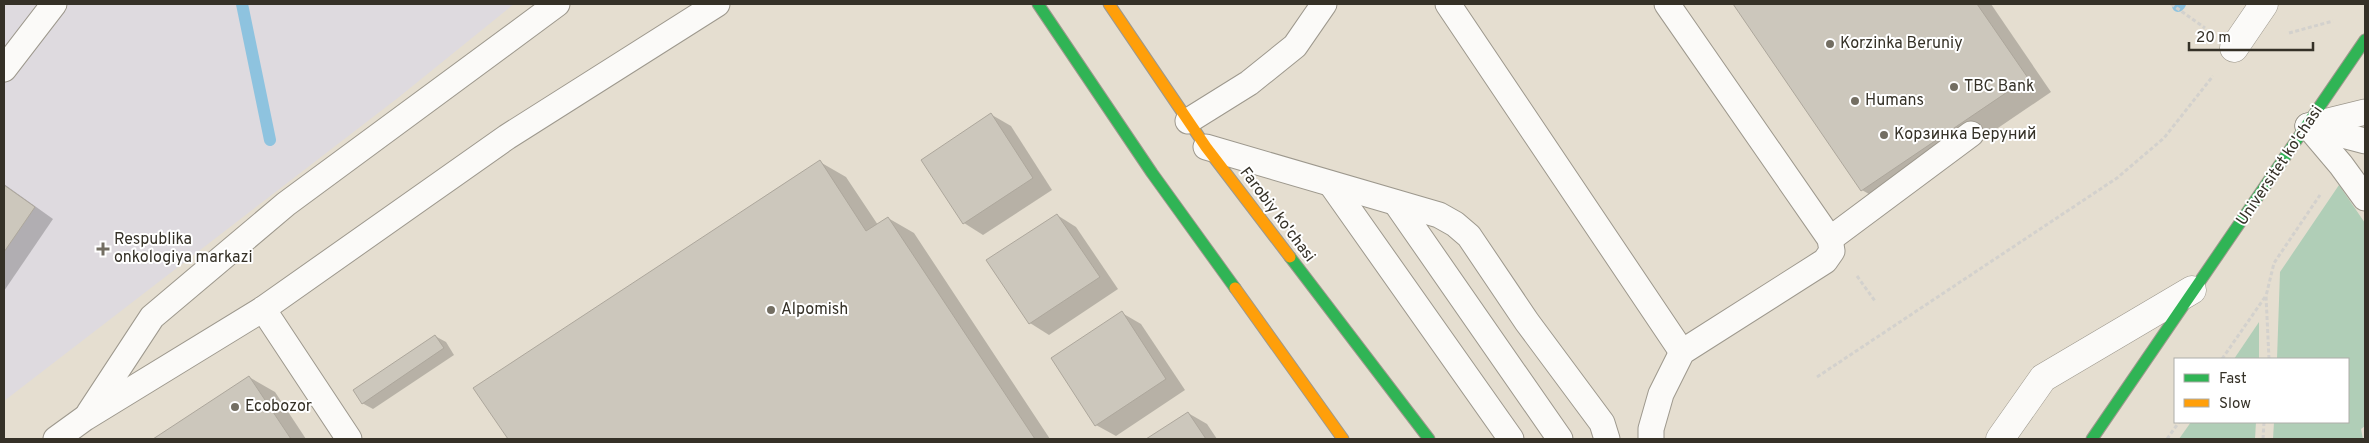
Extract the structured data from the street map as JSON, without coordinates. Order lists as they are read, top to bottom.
{
  "streets": {
    "main road": ["Universitet ko'chasi", "Farobiy ko'chasi"]
  },
  "places": {
    "other": [
      "Korzinka Beruniy",
      "TBC Bank",
      "Humans",
      "Корзинка Беруний",
      "Alpomish",
      "Ecobozor"
    ],
    "health": ["Respublika onkologiya markazi"]
  },
  "legend": ["Fast", "Slow"],
  "scale_bar": "20 m"
}
